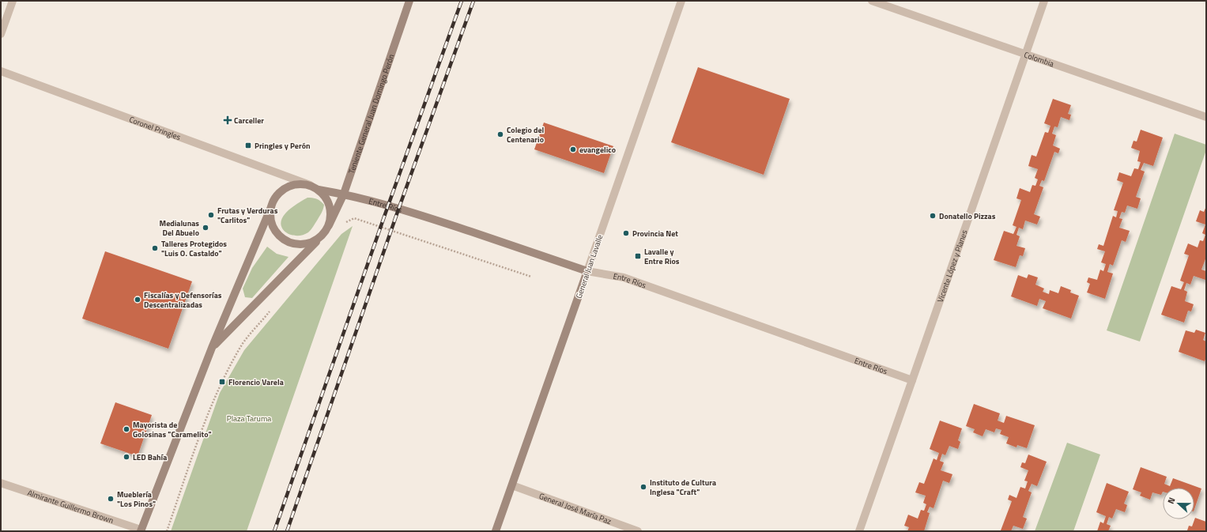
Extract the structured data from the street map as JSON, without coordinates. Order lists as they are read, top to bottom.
{
  "streets": {
    "main road": ["Teniente General Juan Domingo Perón", "Entre Ríos", "General Juan Lavalle"],
    "street": [
      "Colombia",
      "Coronel Pringles",
      "Vicente López y Planes",
      "Almirante Guillermo Brown",
      "General José María Paz"
    ]
  },
  "crossings": [
    ["Colombia", "Vicente López y Planes"],
    ["Teniente General Juan Domingo Perón", "Coronel Pringles"],
    ["Teniente General Juan Domingo Perón", "Entre Ríos"],
    ["Entre Ríos", "General Juan Lavalle"],
    ["Entre Ríos", "Vicente López y Planes"],
    ["General Juan Lavalle", "General José María Paz"]
  ],
  "parks": ["Plaza Taruma"],
  "places": {
    "health": ["Carceller"],
    "other": [
      "Colegio del Centenario",
      "evangelico",
      "Frutas y Verduras \"Carlitos\"",
      "Donatello Pizzas",
      "Medialunas Del Abuelo",
      "Provincia Net",
      "Talleres Protegidos \"Luis O. Castaldo\"",
      "Fiscalías y Defensorías Descentralizadas",
      "Mayorista de Golosinas \"Caramelito\"",
      "LED Bahía",
      "Instituto de Cultura Inglesa \"Craft\"",
      "Mueblería \"Los Pinos\""
    ],
    "transit": ["Pringles y Perón", "Lavalle y Entre Rios", "Florencio Varela"]
  },
  "north": "left"
}
